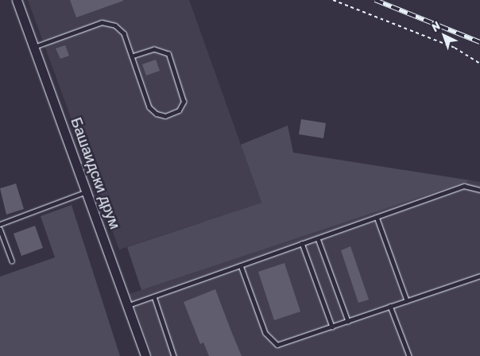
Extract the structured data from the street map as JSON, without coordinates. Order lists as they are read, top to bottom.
{
  "streets": {
    "street": ["Башаидски друм"]
  },
  "north": "top left"
}
